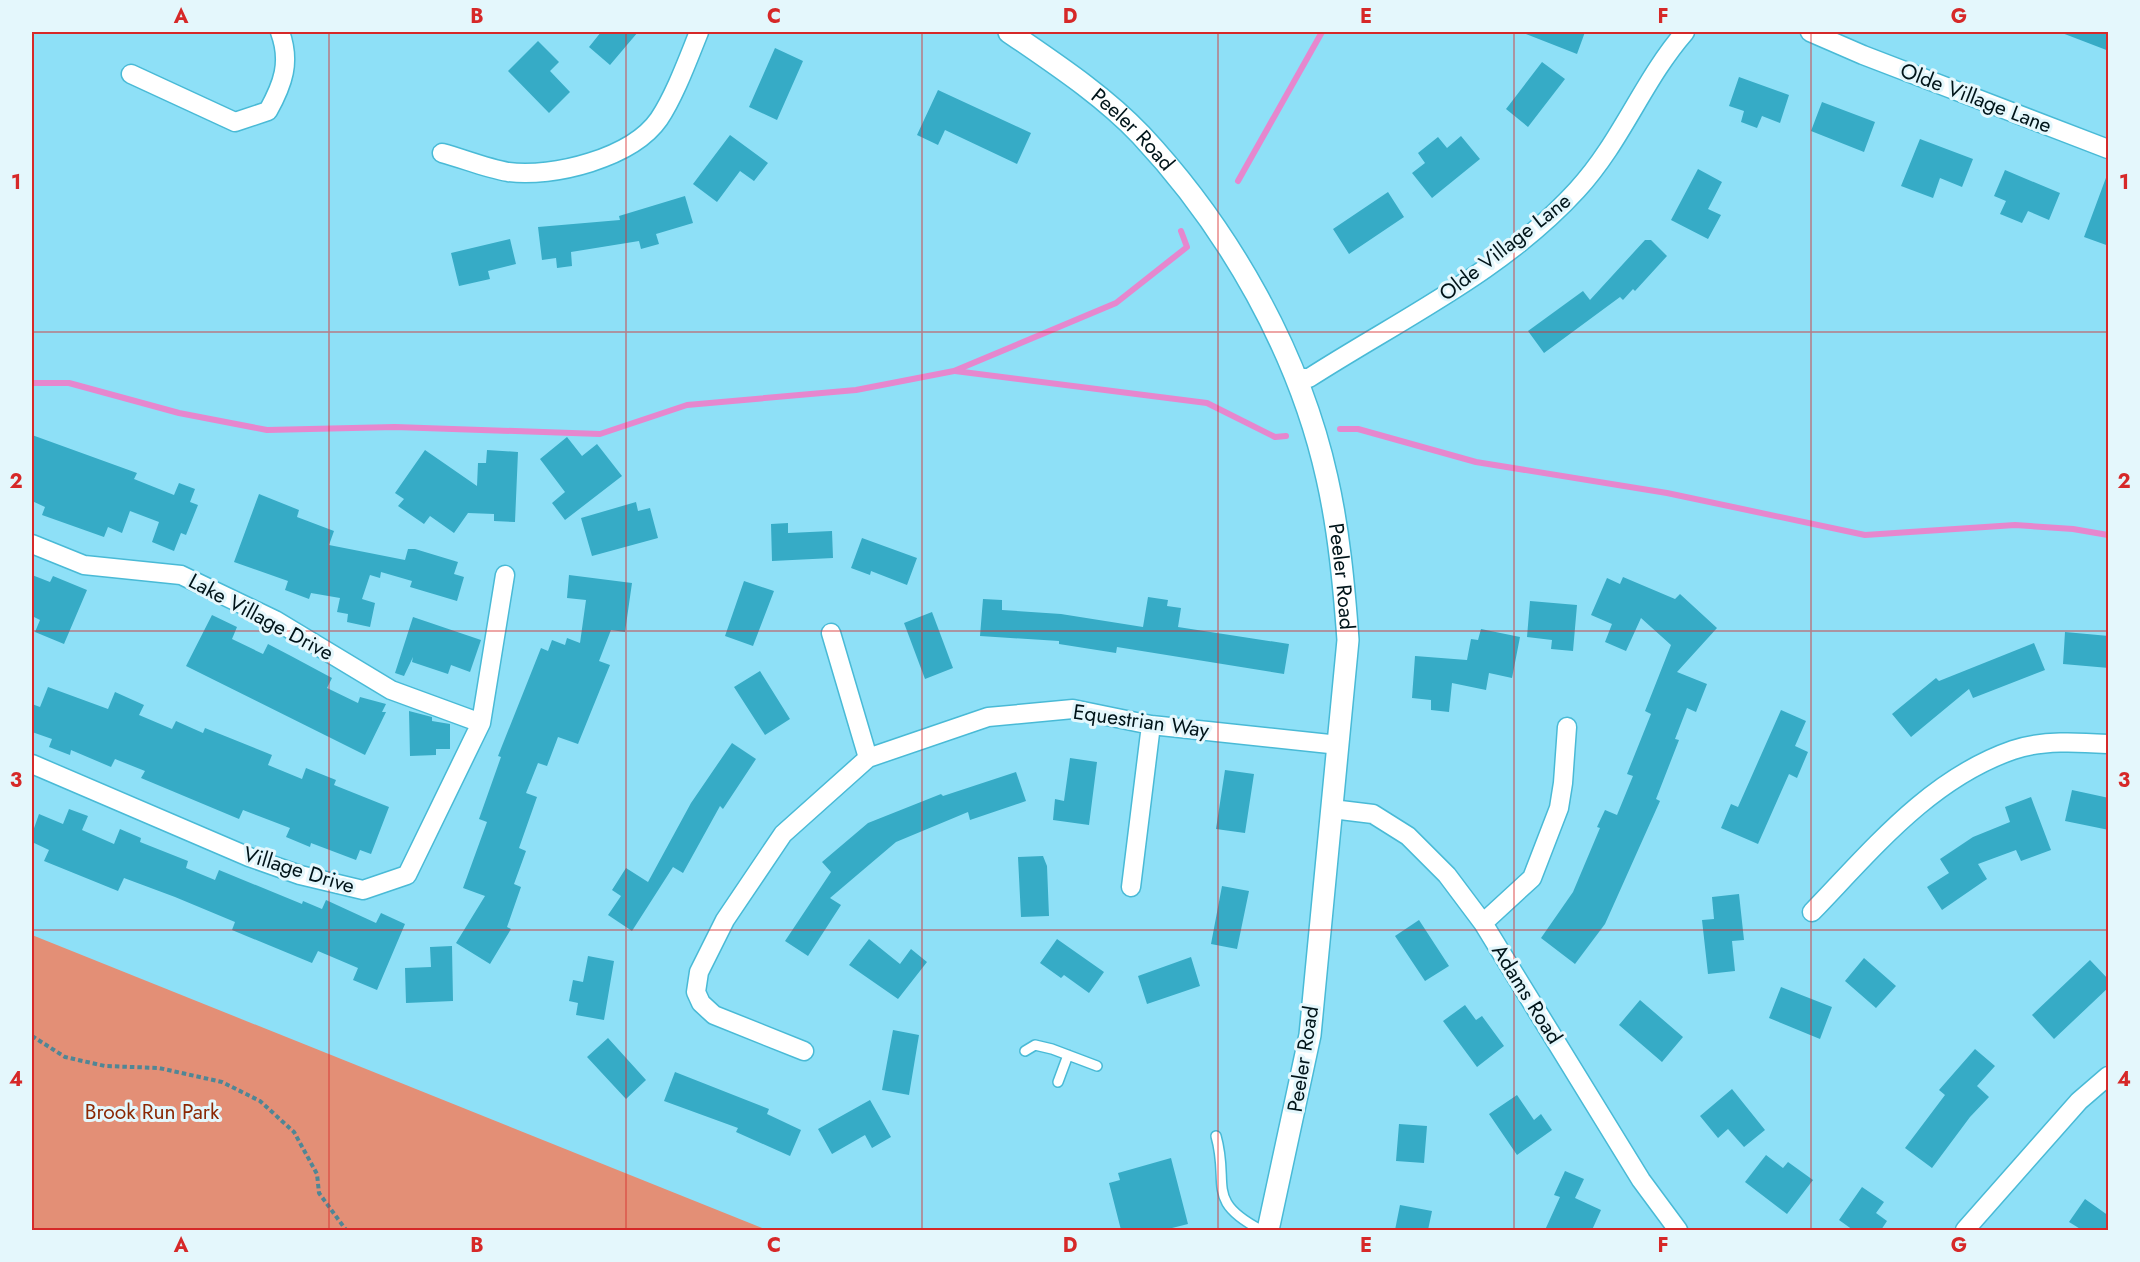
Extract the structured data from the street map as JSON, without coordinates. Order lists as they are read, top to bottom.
{
  "streets": {
    "street": [
      "Olde Village Lane",
      "Peeler Road",
      "Lake Village Drive",
      "Equestrian Way",
      "Village Drive",
      "Adams Road"
    ]
  },
  "crossings": [
    ["Olde Village Lane", "Peeler Road"],
    ["Peeler Road", "Equestrian Way"],
    ["Peeler Road", "Adams Road"],
    ["Lake Village Drive", "Village Drive"]
  ],
  "parks": ["Brook Run Park"],
  "grid": {
    "columns": [
      "A",
      "B",
      "C",
      "D",
      "E",
      "F",
      "G"
    ],
    "rows": [
      "1",
      "2",
      "3",
      "4"
    ]
  }
}
